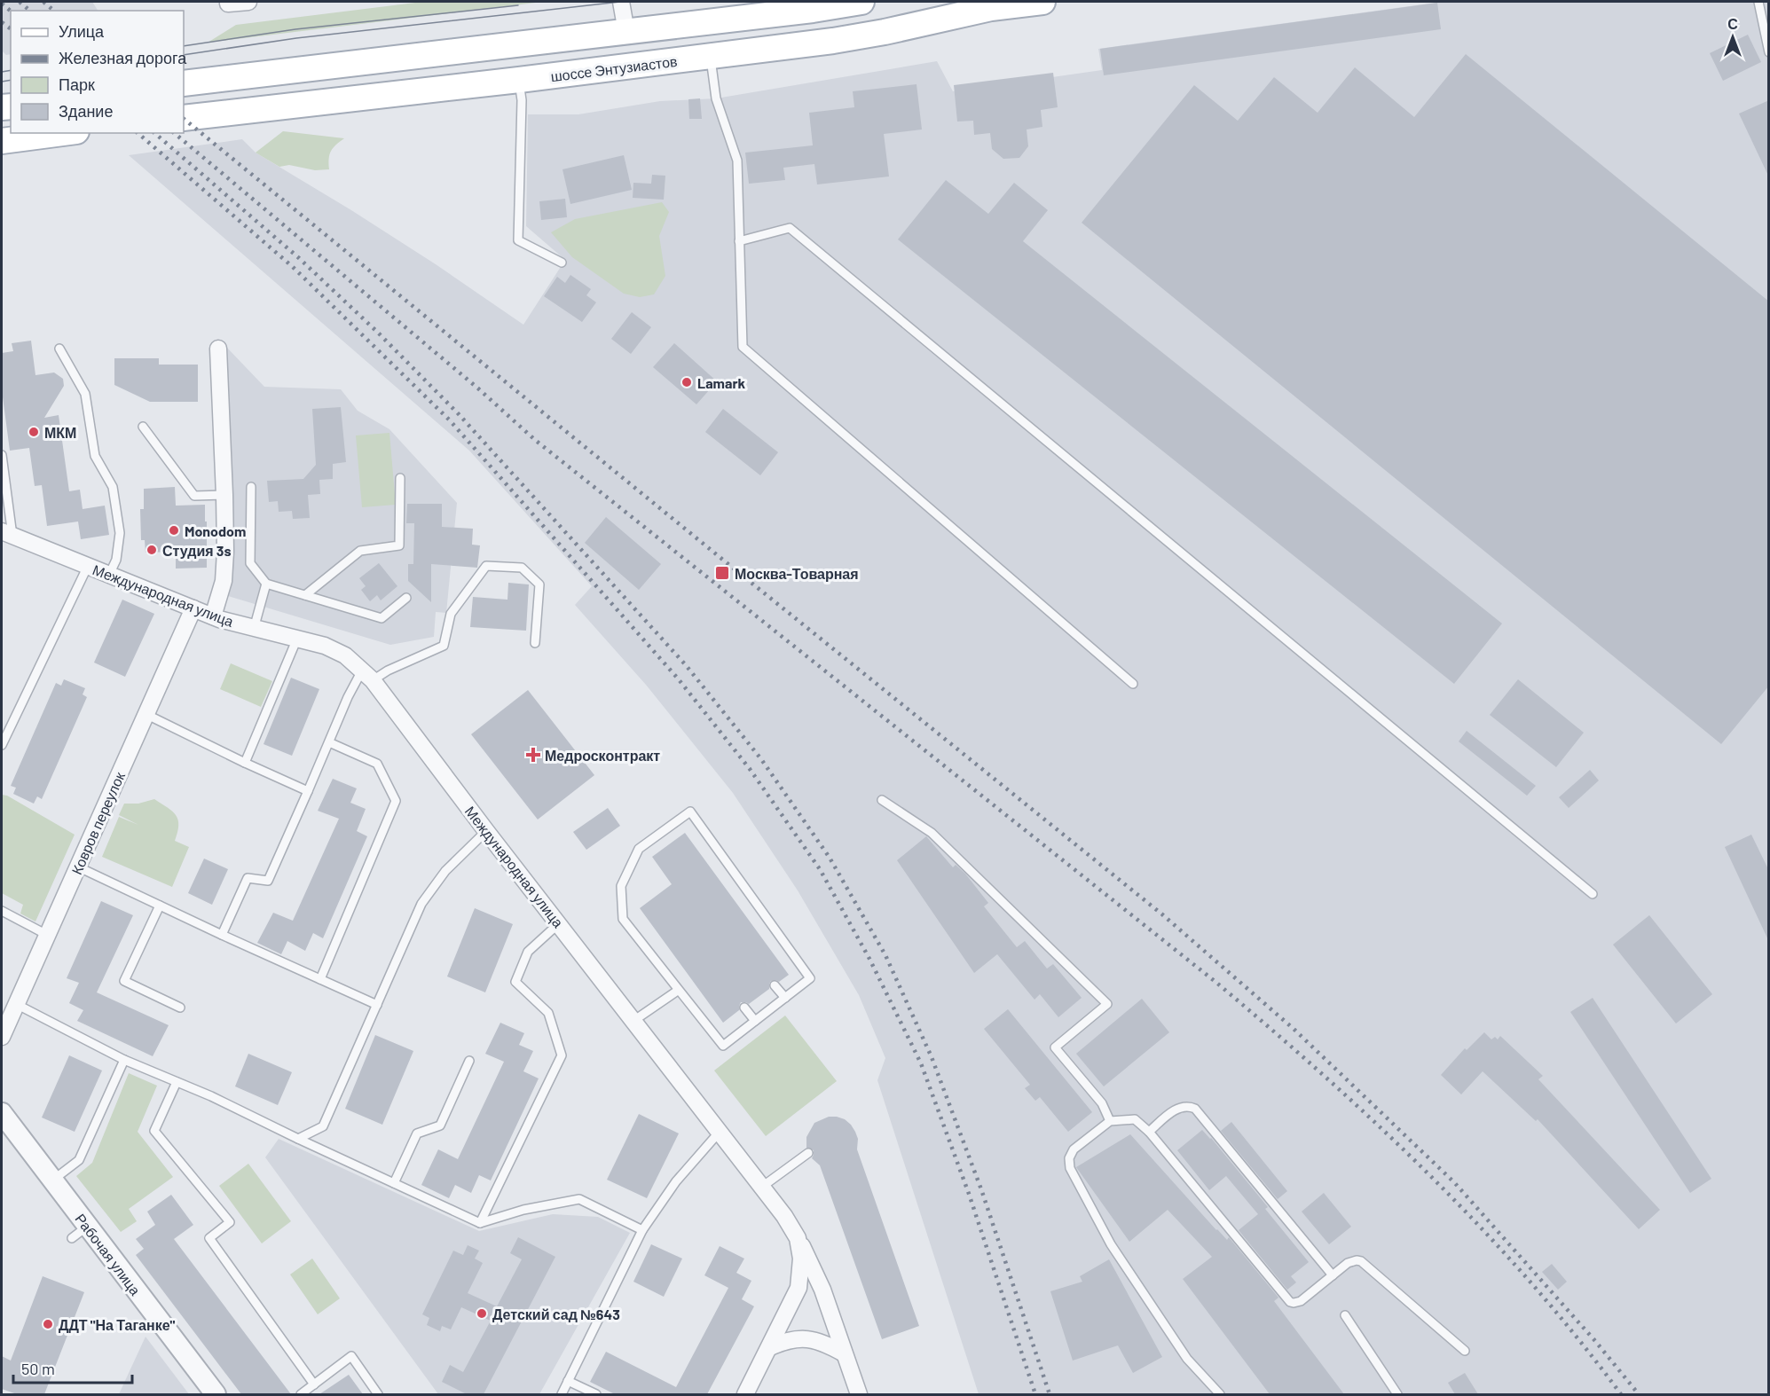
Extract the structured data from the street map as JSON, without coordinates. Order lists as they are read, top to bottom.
{
  "streets": {
    "main road": ["шоссе Энтузиастов"],
    "street": ["Международная улица", "Ковров переулок", "Рабочая улица"]
  },
  "crossings": [
    ["Международная улица", "Ковров переулок"]
  ],
  "places": {
    "other": [
      "Lamark",
      "МКМ",
      "Monodom",
      "Студия 3s",
      "Детский сад №643",
      "ДДТ \"На Таганке\""
    ],
    "transit": ["Москва-Товарная"],
    "health": ["Медросконтракт"]
  },
  "legend": [
    "Улица",
    "Железная дорога",
    "Парк",
    "Здание"
  ],
  "scale_bar": "50 m",
  "north": "top"
}
